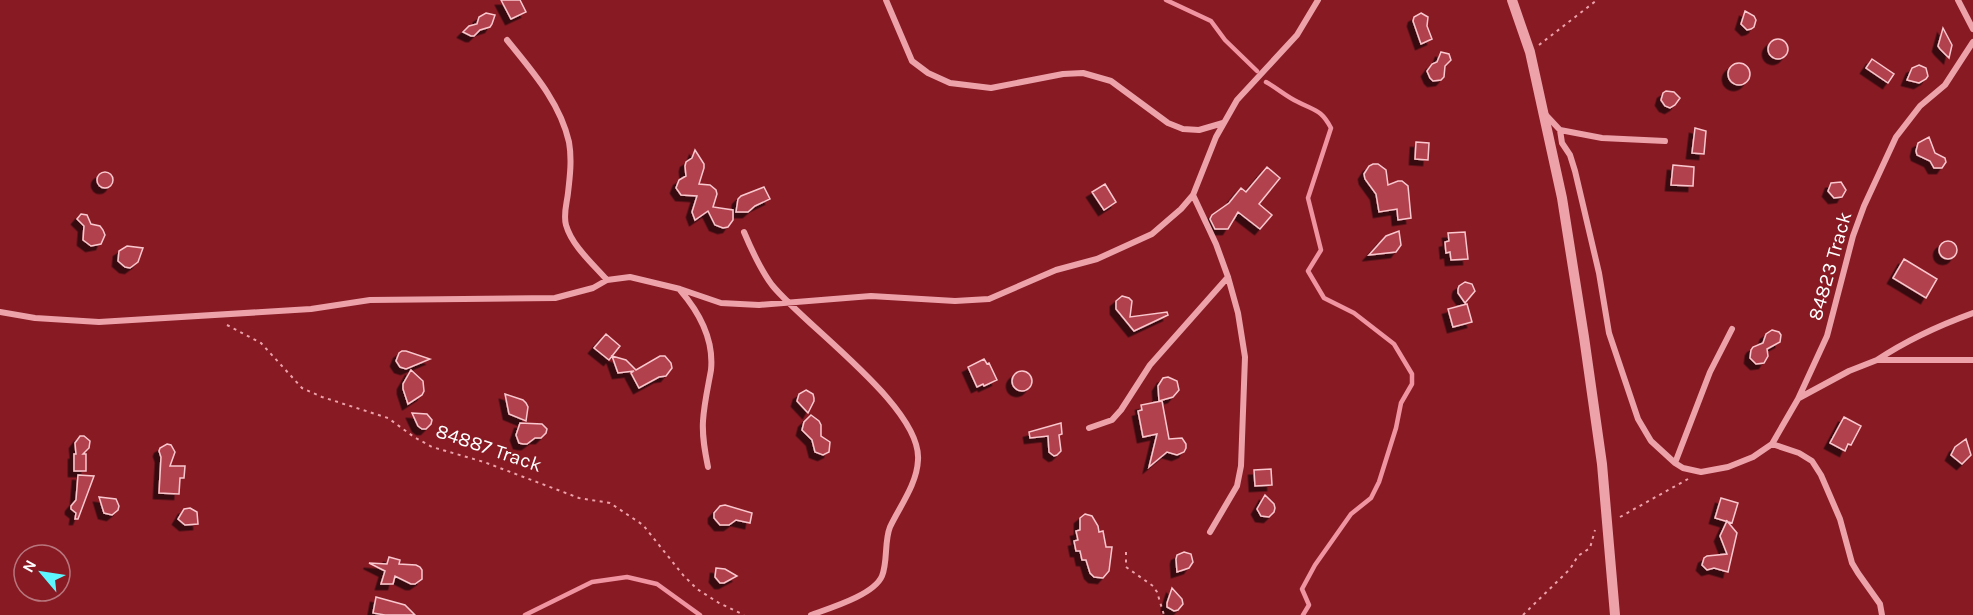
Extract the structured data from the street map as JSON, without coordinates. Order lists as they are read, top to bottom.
{
  "streets": {
    "street": ["84823 Track"],
    "path": ["84887 Track"]
  },
  "north": "top left"
}
